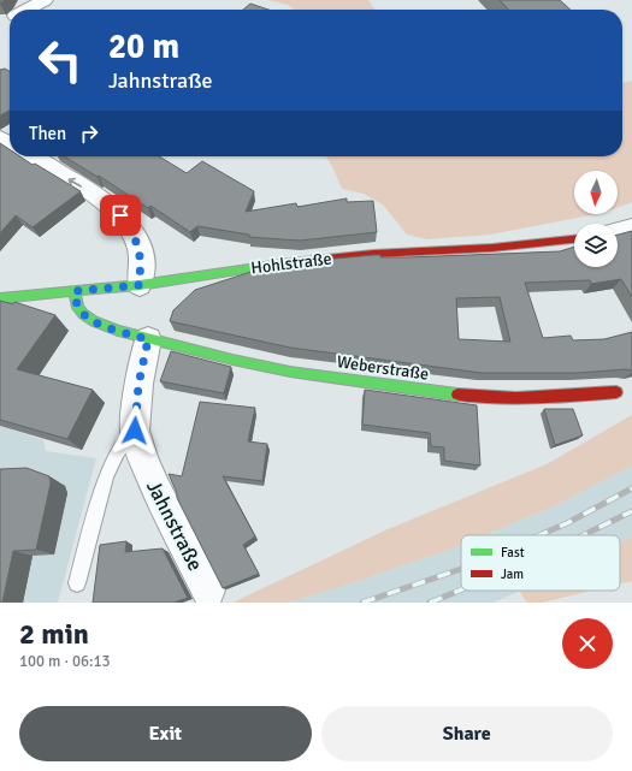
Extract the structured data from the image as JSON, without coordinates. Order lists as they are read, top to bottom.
{
  "streets": {
    "street": ["Hohlstraße", "Weberstraße", "Jahnstraße"]
  },
  "crossings": [
    ["Weberstraße", "Jahnstraße"]
  ],
  "legend": ["Fast", "Jam"],
  "north": "bottom",
  "page": {
    "turn": ["20 m", "Jahnstraße"],
    "then": "Then",
    "heading": ["2 min", "100 m · 06:13"],
    "buttons": ["Exit", "Share"]
  }
}
